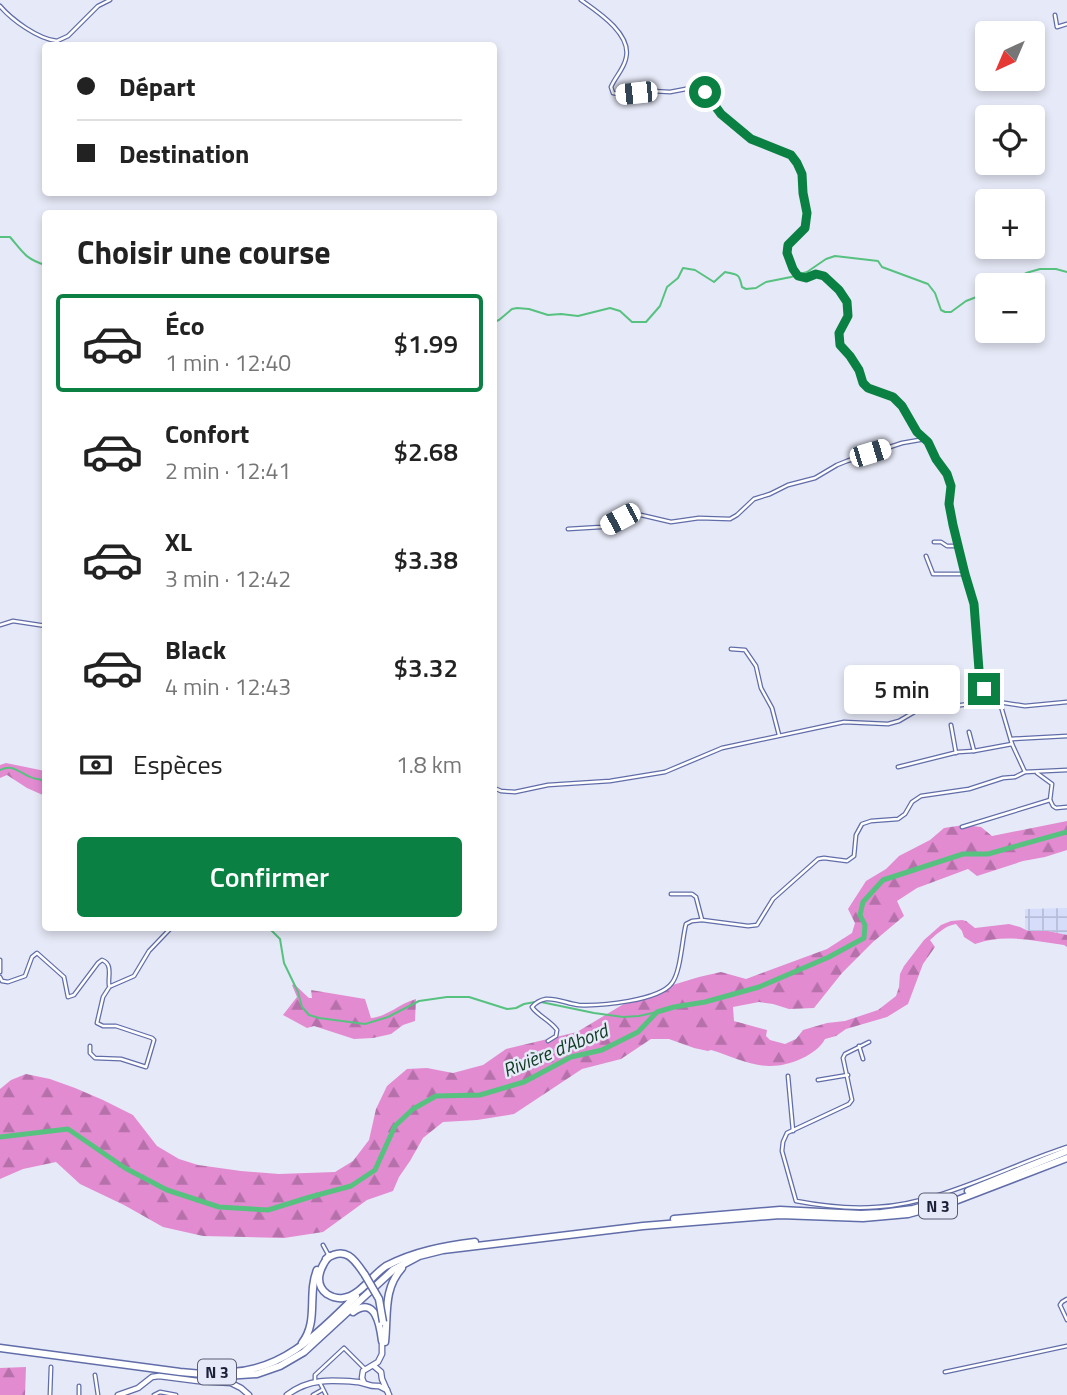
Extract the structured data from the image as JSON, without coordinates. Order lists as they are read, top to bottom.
{
  "streets": {
    "highway": ["N 3"]
  },
  "water": ["Rivière d'Abord"],
  "north": "bottom left",
  "page": {
    "map_buttons": ["+", "−"],
    "banner": ["Départ", "Destination"],
    "heading": "Choisir une course",
    "list": [
      {
        "name": "Éco",
        "note": "1 min · 12:40",
        "value": "$1.99"
      },
      {
        "name": "Confort",
        "note": "2 min · 12:41",
        "value": "$2.68"
      },
      {
        "name": "XL",
        "note": "3 min · 12:42",
        "value": "$3.38"
      },
      {
        "name": "Black",
        "note": "4 min · 12:43",
        "value": "$3.32"
      }
    ],
    "bubble": "5 min",
    "pay": ["Espèces", "1.8 km"],
    "buttons": "Confirmer"
  }
}
